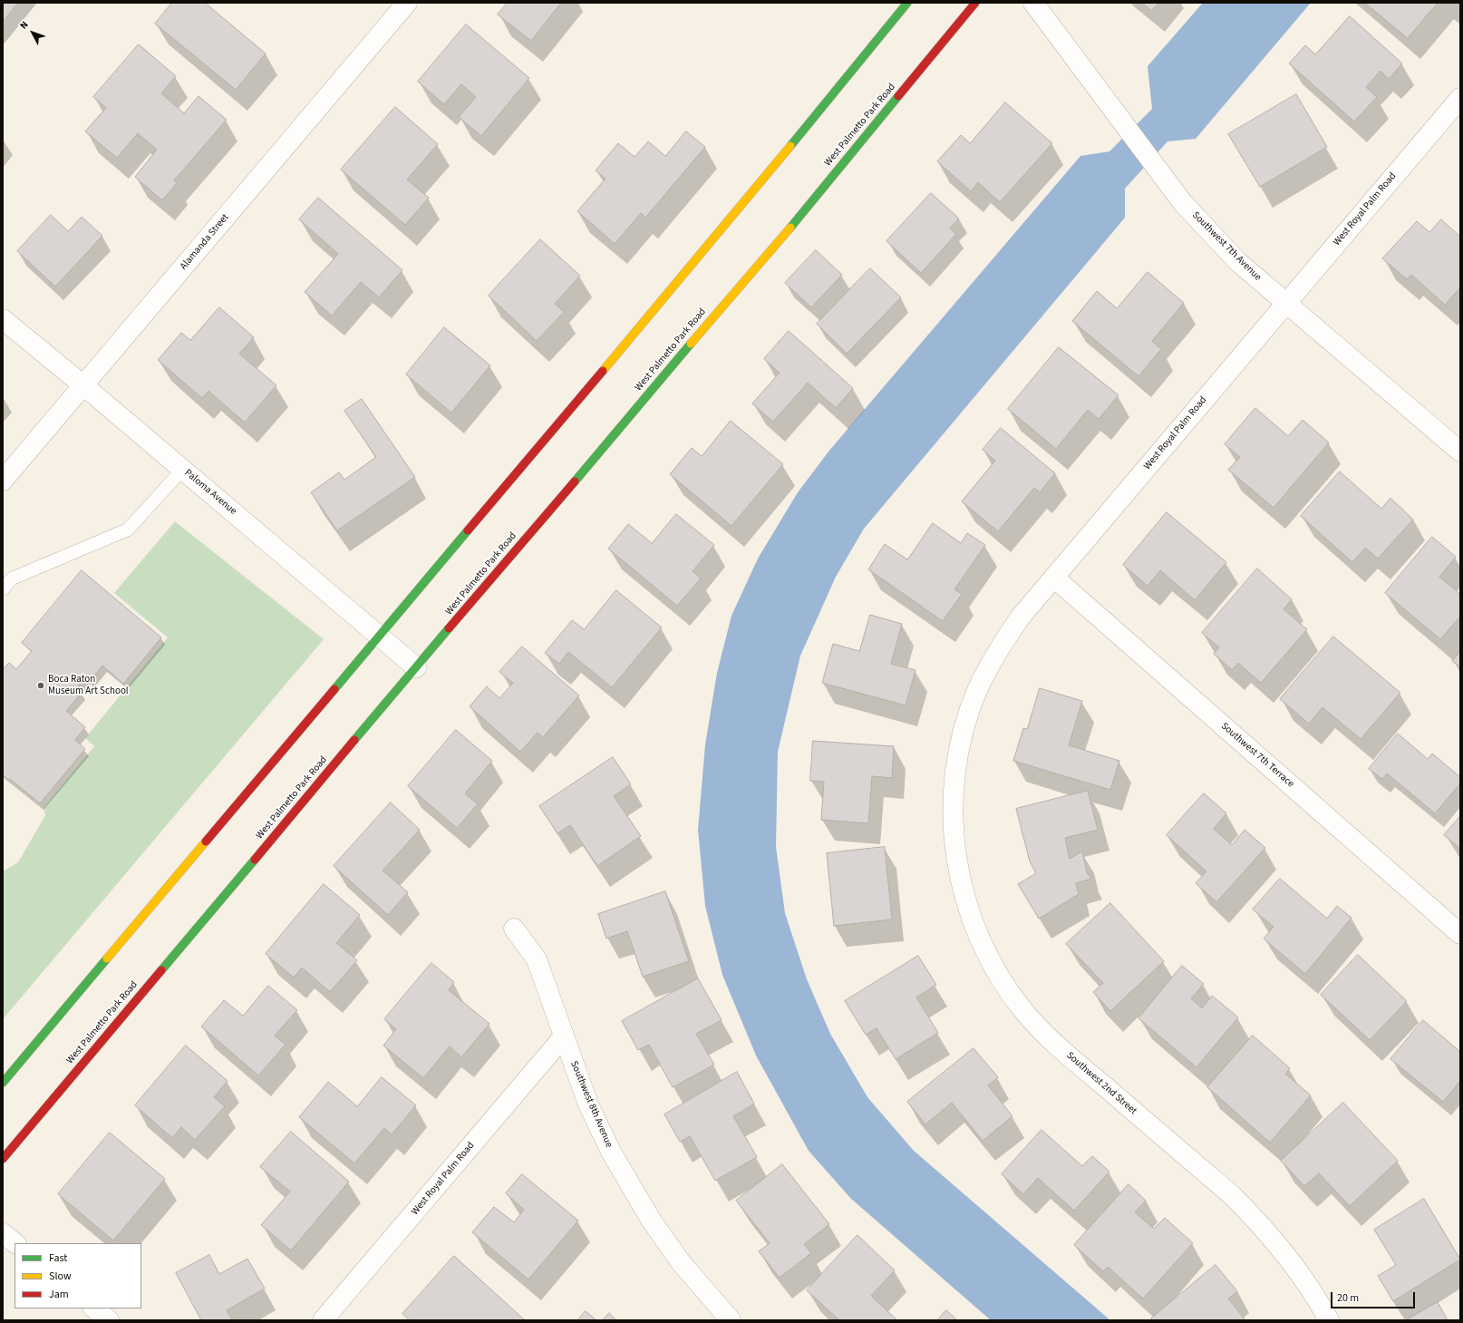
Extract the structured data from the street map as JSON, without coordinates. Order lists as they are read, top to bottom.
{
  "streets": {
    "main road": ["West Palmetto Park Road"],
    "street": [
      "West Royal Palm Road",
      "Alamanda Street",
      "Southwest 7th Avenue",
      "Paloma Avenue",
      "Southwest 7th Terrace",
      "Southwest 2nd Street",
      "Southwest 8th Avenue"
    ]
  },
  "crossings": [
    ["West Palmetto Park Road", "Paloma Avenue"],
    ["West Royal Palm Road", "Southwest 7th Avenue"],
    ["West Royal Palm Road", "Southwest 7th Terrace"],
    ["West Royal Palm Road", "Southwest 2nd Street"],
    ["West Royal Palm Road", "Southwest 8th Avenue"],
    ["Alamanda Street", "Paloma Avenue"]
  ],
  "places": ["Boca Raton Museum Art School"],
  "legend": ["Fast", "Slow", "Jam"],
  "scale_bar": "20 m",
  "north": "top left"
}
